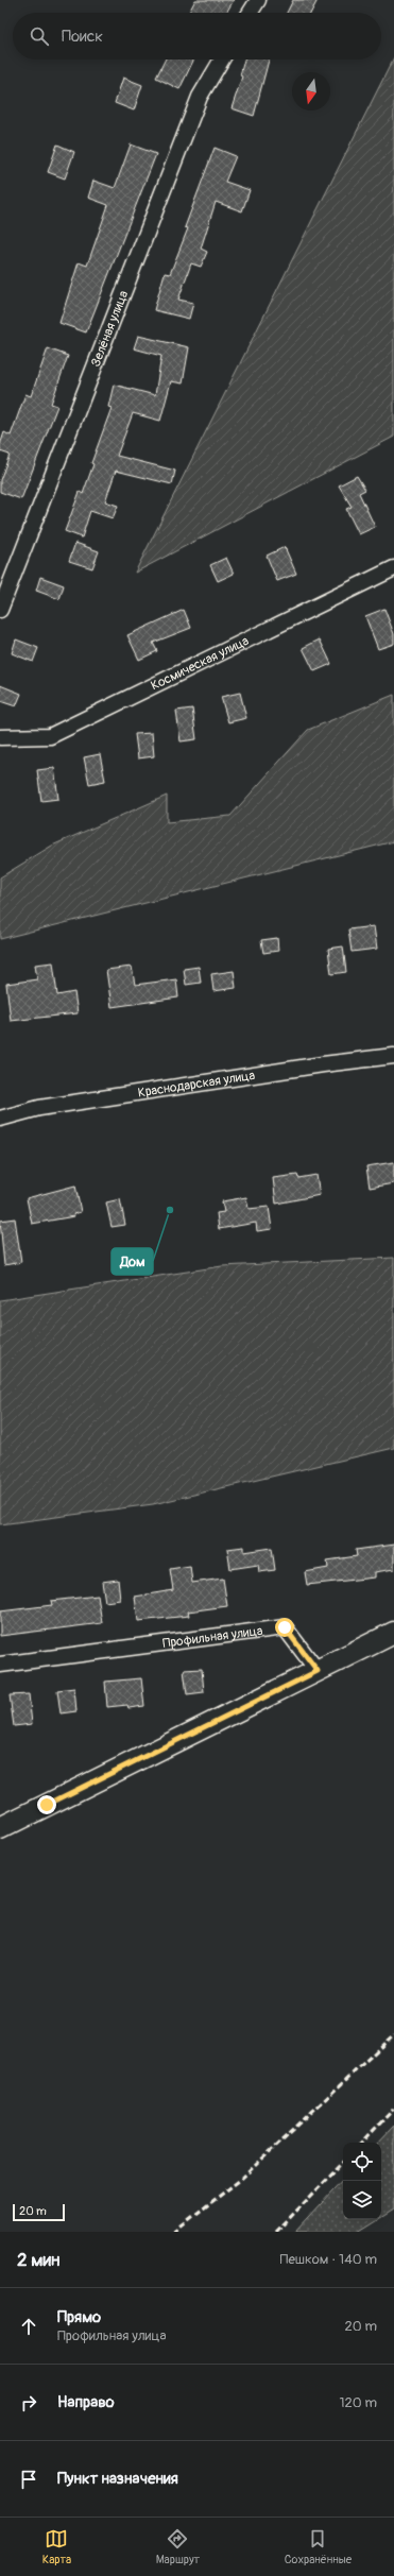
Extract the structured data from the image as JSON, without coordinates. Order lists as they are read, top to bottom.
{
  "streets": {
    "street": [
      "Зелёная улица",
      "Космическая улица",
      "Краснодарская улица",
      "Профильная улица"
    ]
  },
  "places": ["Дом"],
  "scale_bar": "20 m",
  "north": "bottom",
  "page": {
    "search": "Поиск",
    "scale": "20 m",
    "heading": ["2 мин", "Пешком · 140 m"],
    "list": [
      ["Прямо", "Профильная улица", "20 m"],
      ["Направо", "120 m"],
      "Пункт назначения"
    ],
    "nav": ["Карта", "Маршрут", "Сохранённые"]
  }
}
